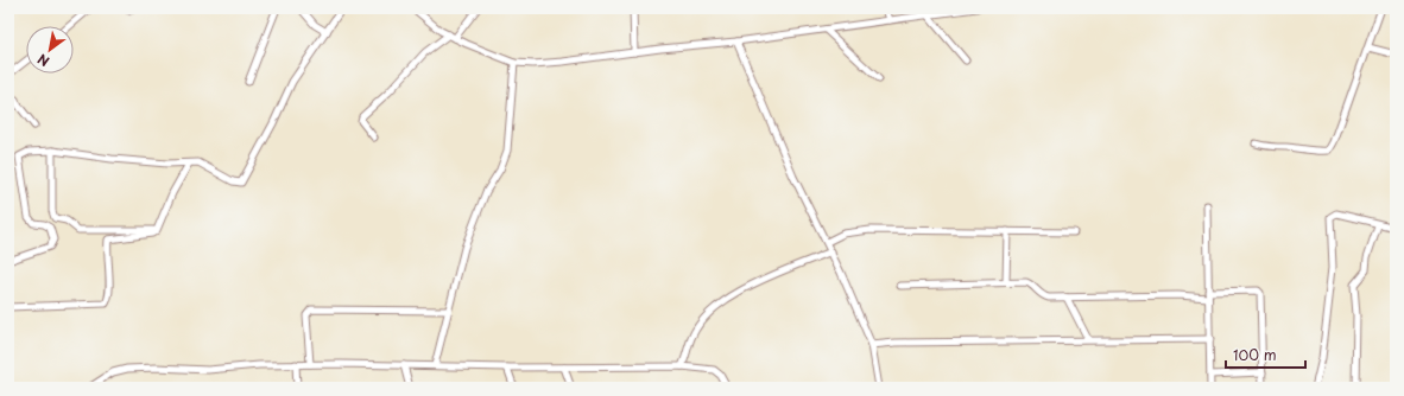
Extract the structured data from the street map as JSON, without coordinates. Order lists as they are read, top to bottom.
{
  "scale_bar": "100 m",
  "north": "bottom left"
}
